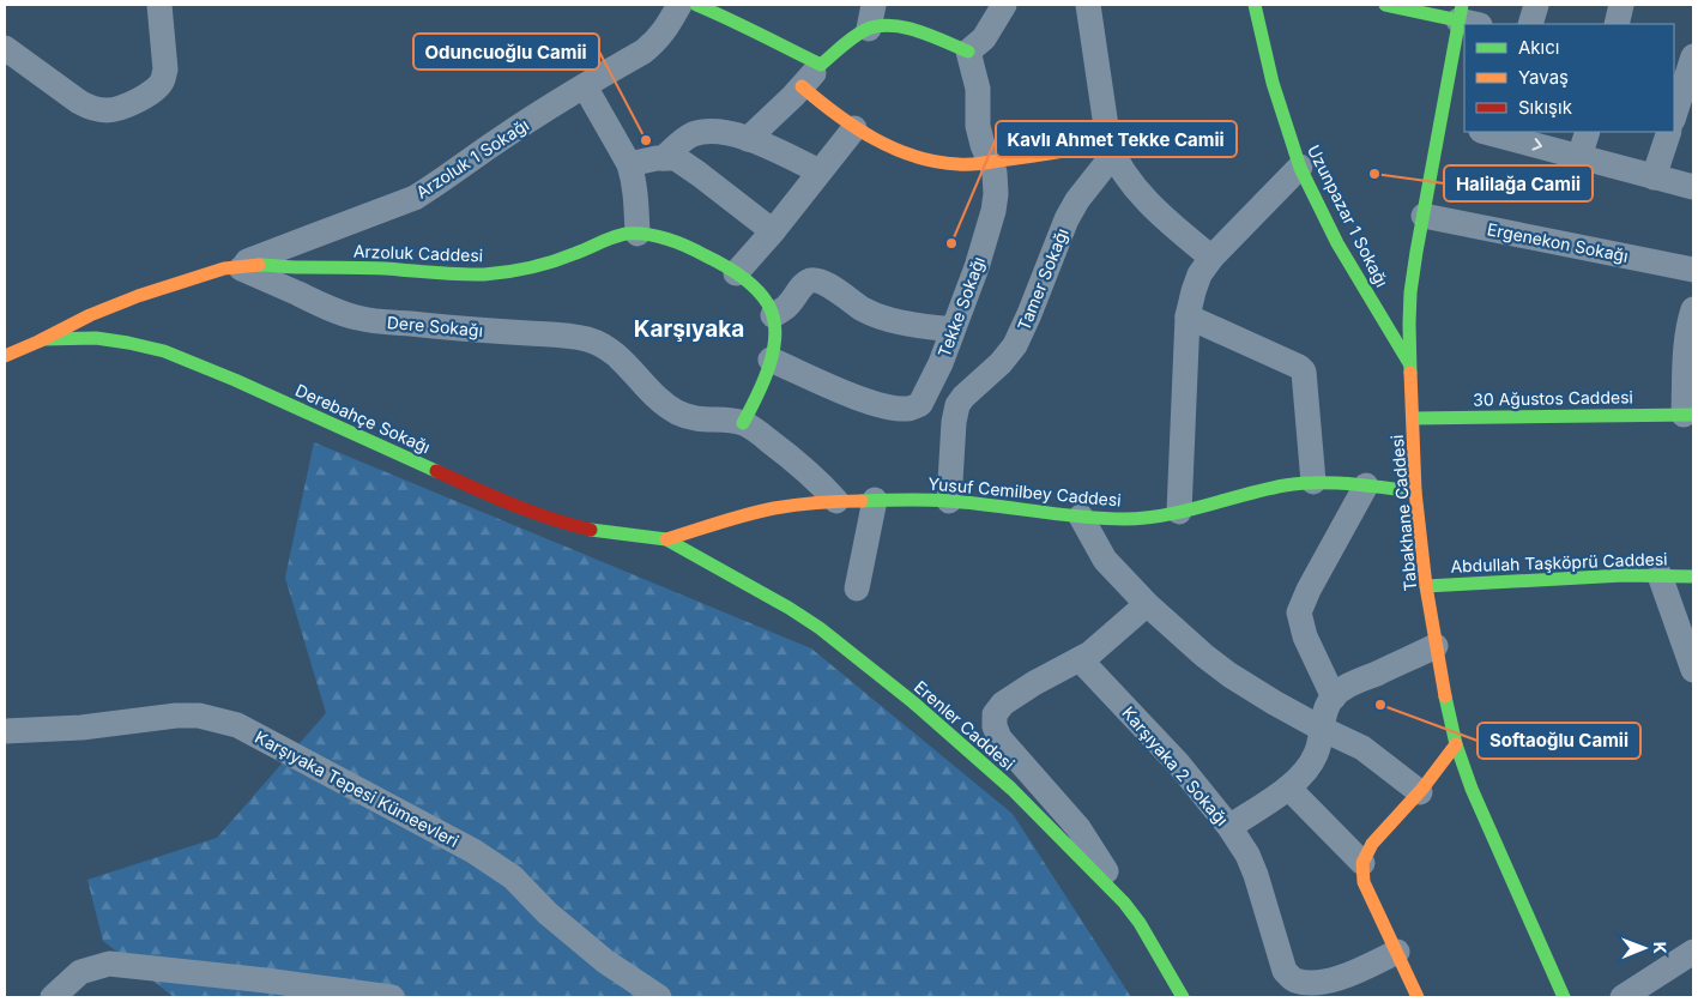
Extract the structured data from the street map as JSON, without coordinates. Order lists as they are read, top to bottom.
{
  "streets": {
    "street": [
      "Arzoluk 1 Sokağı",
      "Uzunpazar 1 Sokağı",
      "Ergenekon Sokağı",
      "Arzoluk Caddesi",
      "Tamer Sokağı",
      "Tekke Sokağı",
      "Dere Sokağı",
      "30 Ağustos Caddesi",
      "Derebahçe Sokağı",
      "Yusuf Cemilbey Caddesi",
      "Tabakhane Caddesi",
      "Abdullah Taşköprü Caddesi",
      "Erenler Caddesi",
      "Karşıyaka 2 Sokağı",
      "Karşıyaka Tepesi Kümeevleri"
    ]
  },
  "crossings": [
    ["Arzoluk 1 Sokağı", "Arzoluk Caddesi"],
    ["Arzoluk 1 Sokağı", "Dere Sokağı"],
    ["Uzunpazar 1 Sokağı", "Tabakhane Caddesi"],
    ["Ergenekon Sokağı", "Tabakhane Caddesi"],
    ["Arzoluk Caddesi", "Dere Sokağı"],
    ["Tamer Sokağı", "Yusuf Cemilbey Caddesi"],
    ["Dere Sokağı", "Yusuf Cemilbey Caddesi"],
    ["30 Ağustos Caddesi", "Tabakhane Caddesi"],
    ["Derebahçe Sokağı", "Yusuf Cemilbey Caddesi"],
    ["Derebahçe Sokağı", "Erenler Caddesi"],
    ["Yusuf Cemilbey Caddesi", "Tabakhane Caddesi"],
    ["Yusuf Cemilbey Caddesi", "Erenler Caddesi"],
    ["Tabakhane Caddesi", "Abdullah Taşköprü Caddesi"]
  ],
  "districts": ["Karşıyaka"],
  "places": [
    "Oduncuoğlu Camii",
    "Halilağa Camii",
    "Kavlı Ahmet Tekke Camii",
    "Softaoğlu Camii"
  ],
  "legend": ["Akıcı", "Yavaş", "Sıkışık"],
  "north": "right"
}
